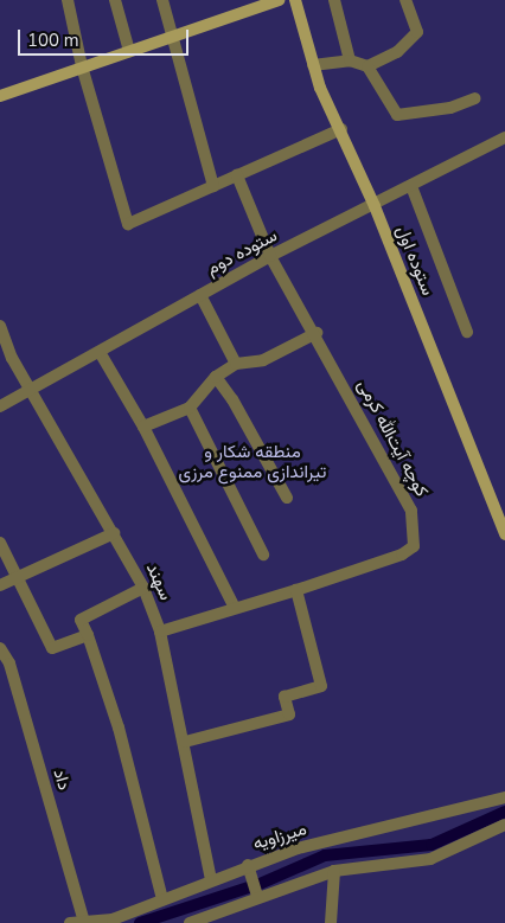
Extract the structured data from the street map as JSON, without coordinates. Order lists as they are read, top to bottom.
{
  "streets": {
    "street": [
      "ستوده دوم",
      "ستوده اول",
      "کوچه آیت‌الله کرمی",
      "سهند",
      "داد",
      "میرزاویه"
    ]
  },
  "crossings": [
    ["ستوده دوم", "ستوده اول"],
    ["ستوده دوم", "کوچه آیت‌الله کرمی"],
    ["ستوده دوم", "سهند"],
    ["کوچه آیت‌الله کرمی", "سهند"],
    ["سهند", "میرزاویه"],
    ["داد", "میرزاویه"]
  ],
  "parks": ["منطقه شکار و تیراندازی ممنوع مرزی"],
  "scale_bar": "100 m"
}
